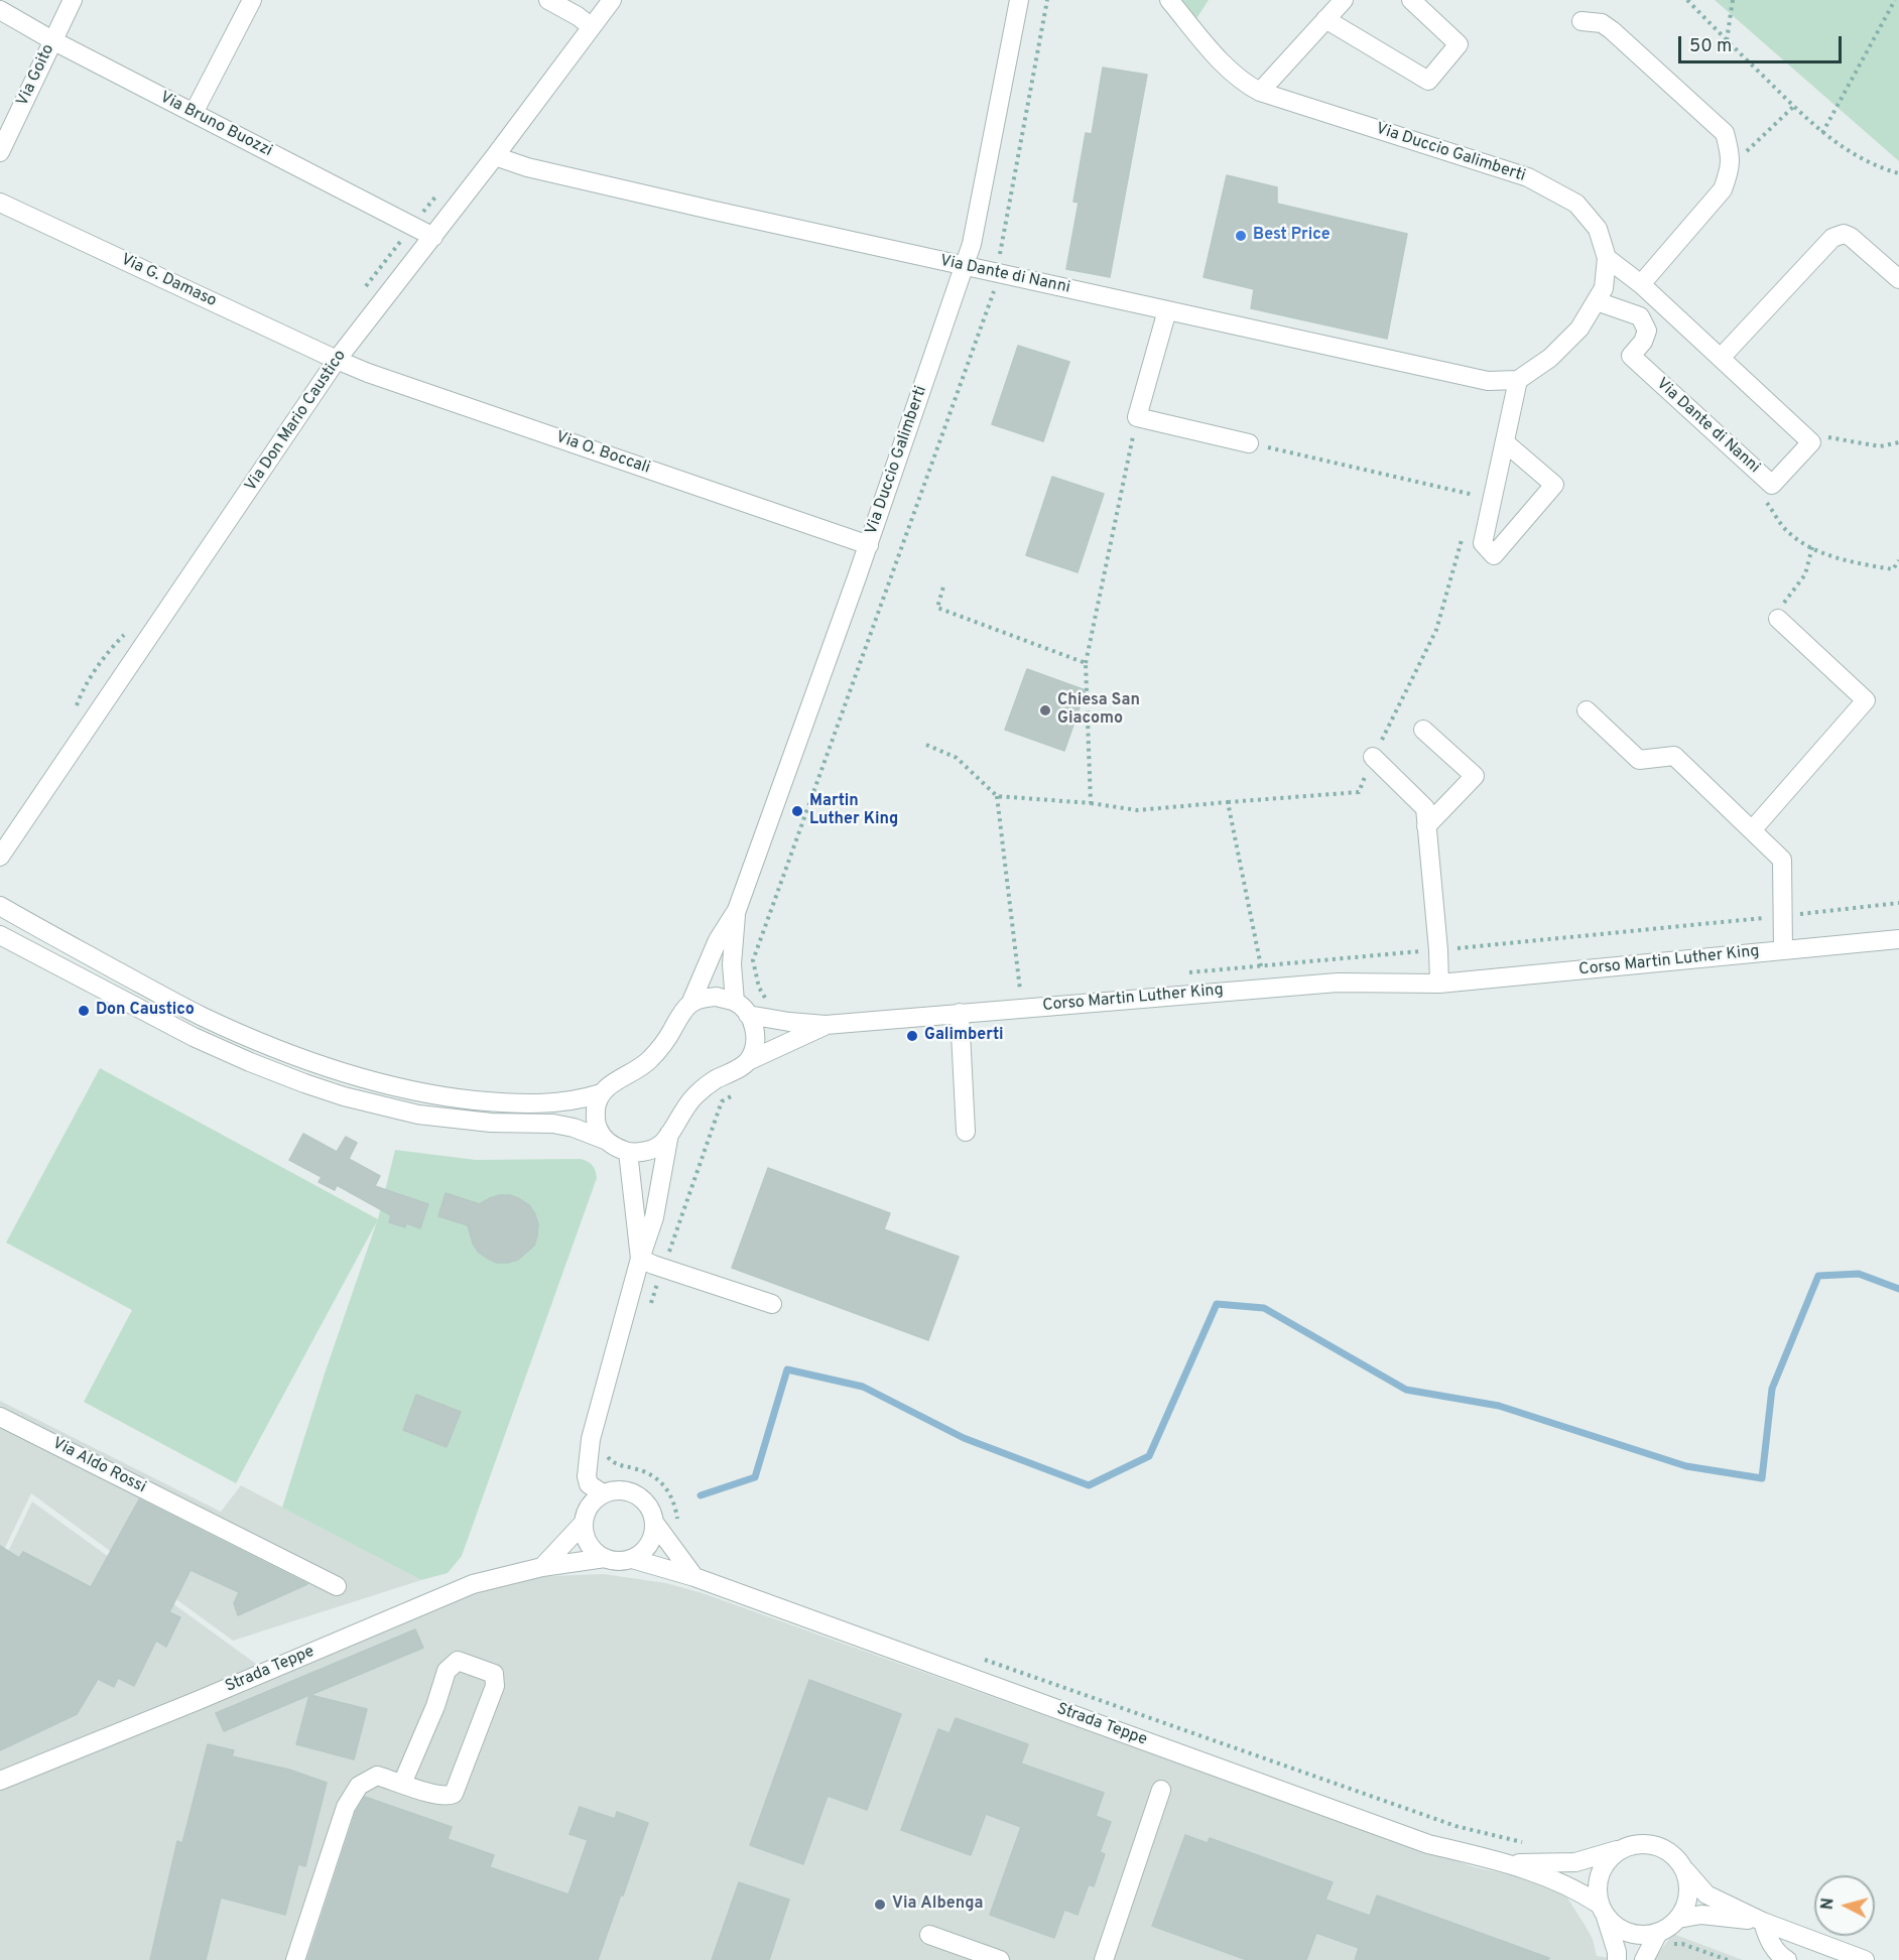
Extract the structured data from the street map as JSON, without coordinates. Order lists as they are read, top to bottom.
{
  "streets": {
    "street": [
      "Via Goito",
      "Via Bruno Buozzi",
      "Via Duccio Galimberti",
      "Via Dante di Nanni",
      "Via G. Damaso",
      "Via Don Mario Caustico",
      "Via O. Boccali",
      "Corso Martin Luther King",
      "Via Aldo Rossi",
      "Strada Teppe"
    ]
  },
  "crossings": [
    ["Via Goito", "Via Bruno Buozzi"],
    ["Via Bruno Buozzi", "Via Don Mario Caustico"],
    ["Via Duccio Galimberti", "Via Dante di Nanni"],
    ["Via Duccio Galimberti", "Via O. Boccali"],
    ["Via Duccio Galimberti", "Corso Martin Luther King"],
    ["Via Dante di Nanni", "Via Don Mario Caustico"],
    ["Via G. Damaso", "Via Don Mario Caustico"],
    ["Via G. Damaso", "Via O. Boccali"],
    ["Via Don Mario Caustico", "Via O. Boccali"]
  ],
  "places": [
    "Best Price",
    "Chiesa San Giacomo",
    "Martin Luther King",
    "Don Caustico",
    "Galimberti",
    "Via Albenga"
  ],
  "scale_bar": "50 m",
  "north": "left"
}
